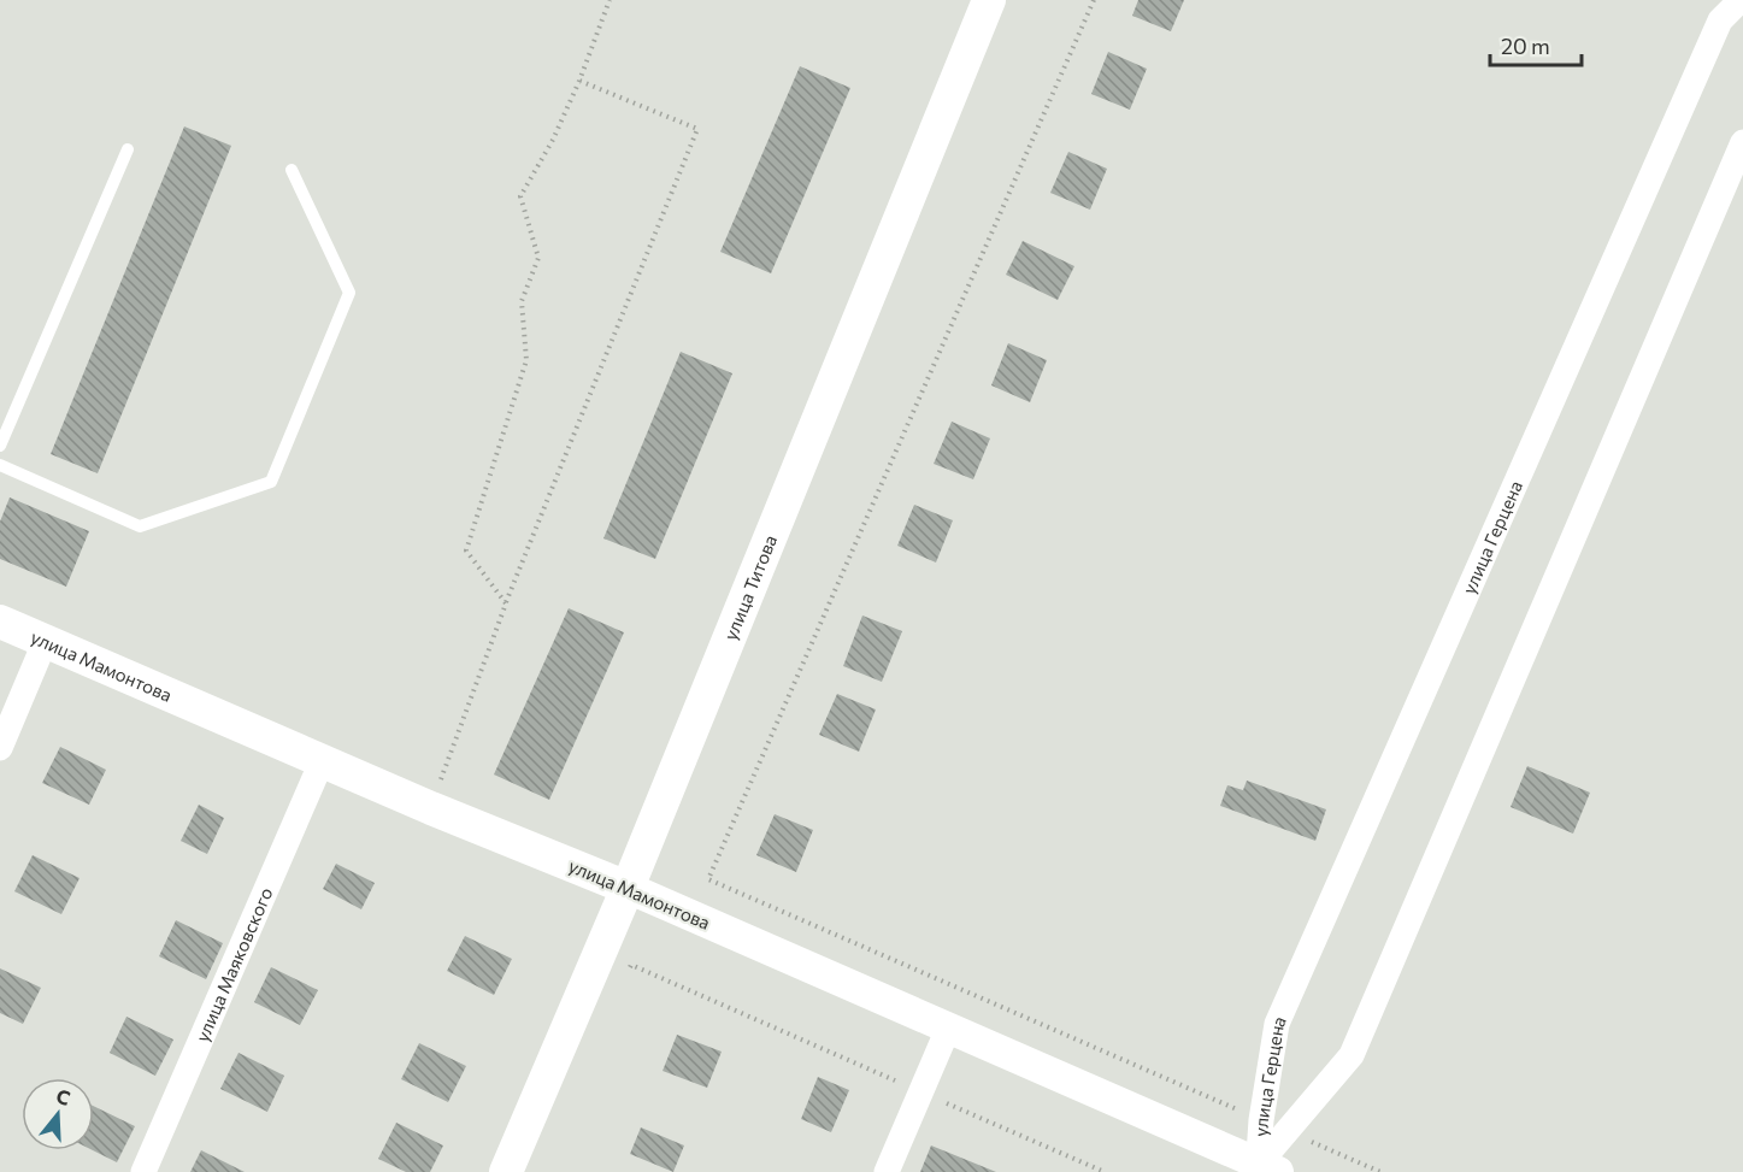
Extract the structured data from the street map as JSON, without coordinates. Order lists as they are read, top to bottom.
{
  "streets": {
    "main road": ["улица Титова", "улица Мамонтова"],
    "street": ["улица Герцена", "улица Маяковского"]
  },
  "crossings": [
    ["улица Герцена", "улица Мамонтова"],
    ["улица Титова", "улица Мамонтова"],
    ["улица Мамонтова", "улица Маяковского"]
  ],
  "scale_bar": "20 m",
  "north": "top"
}
